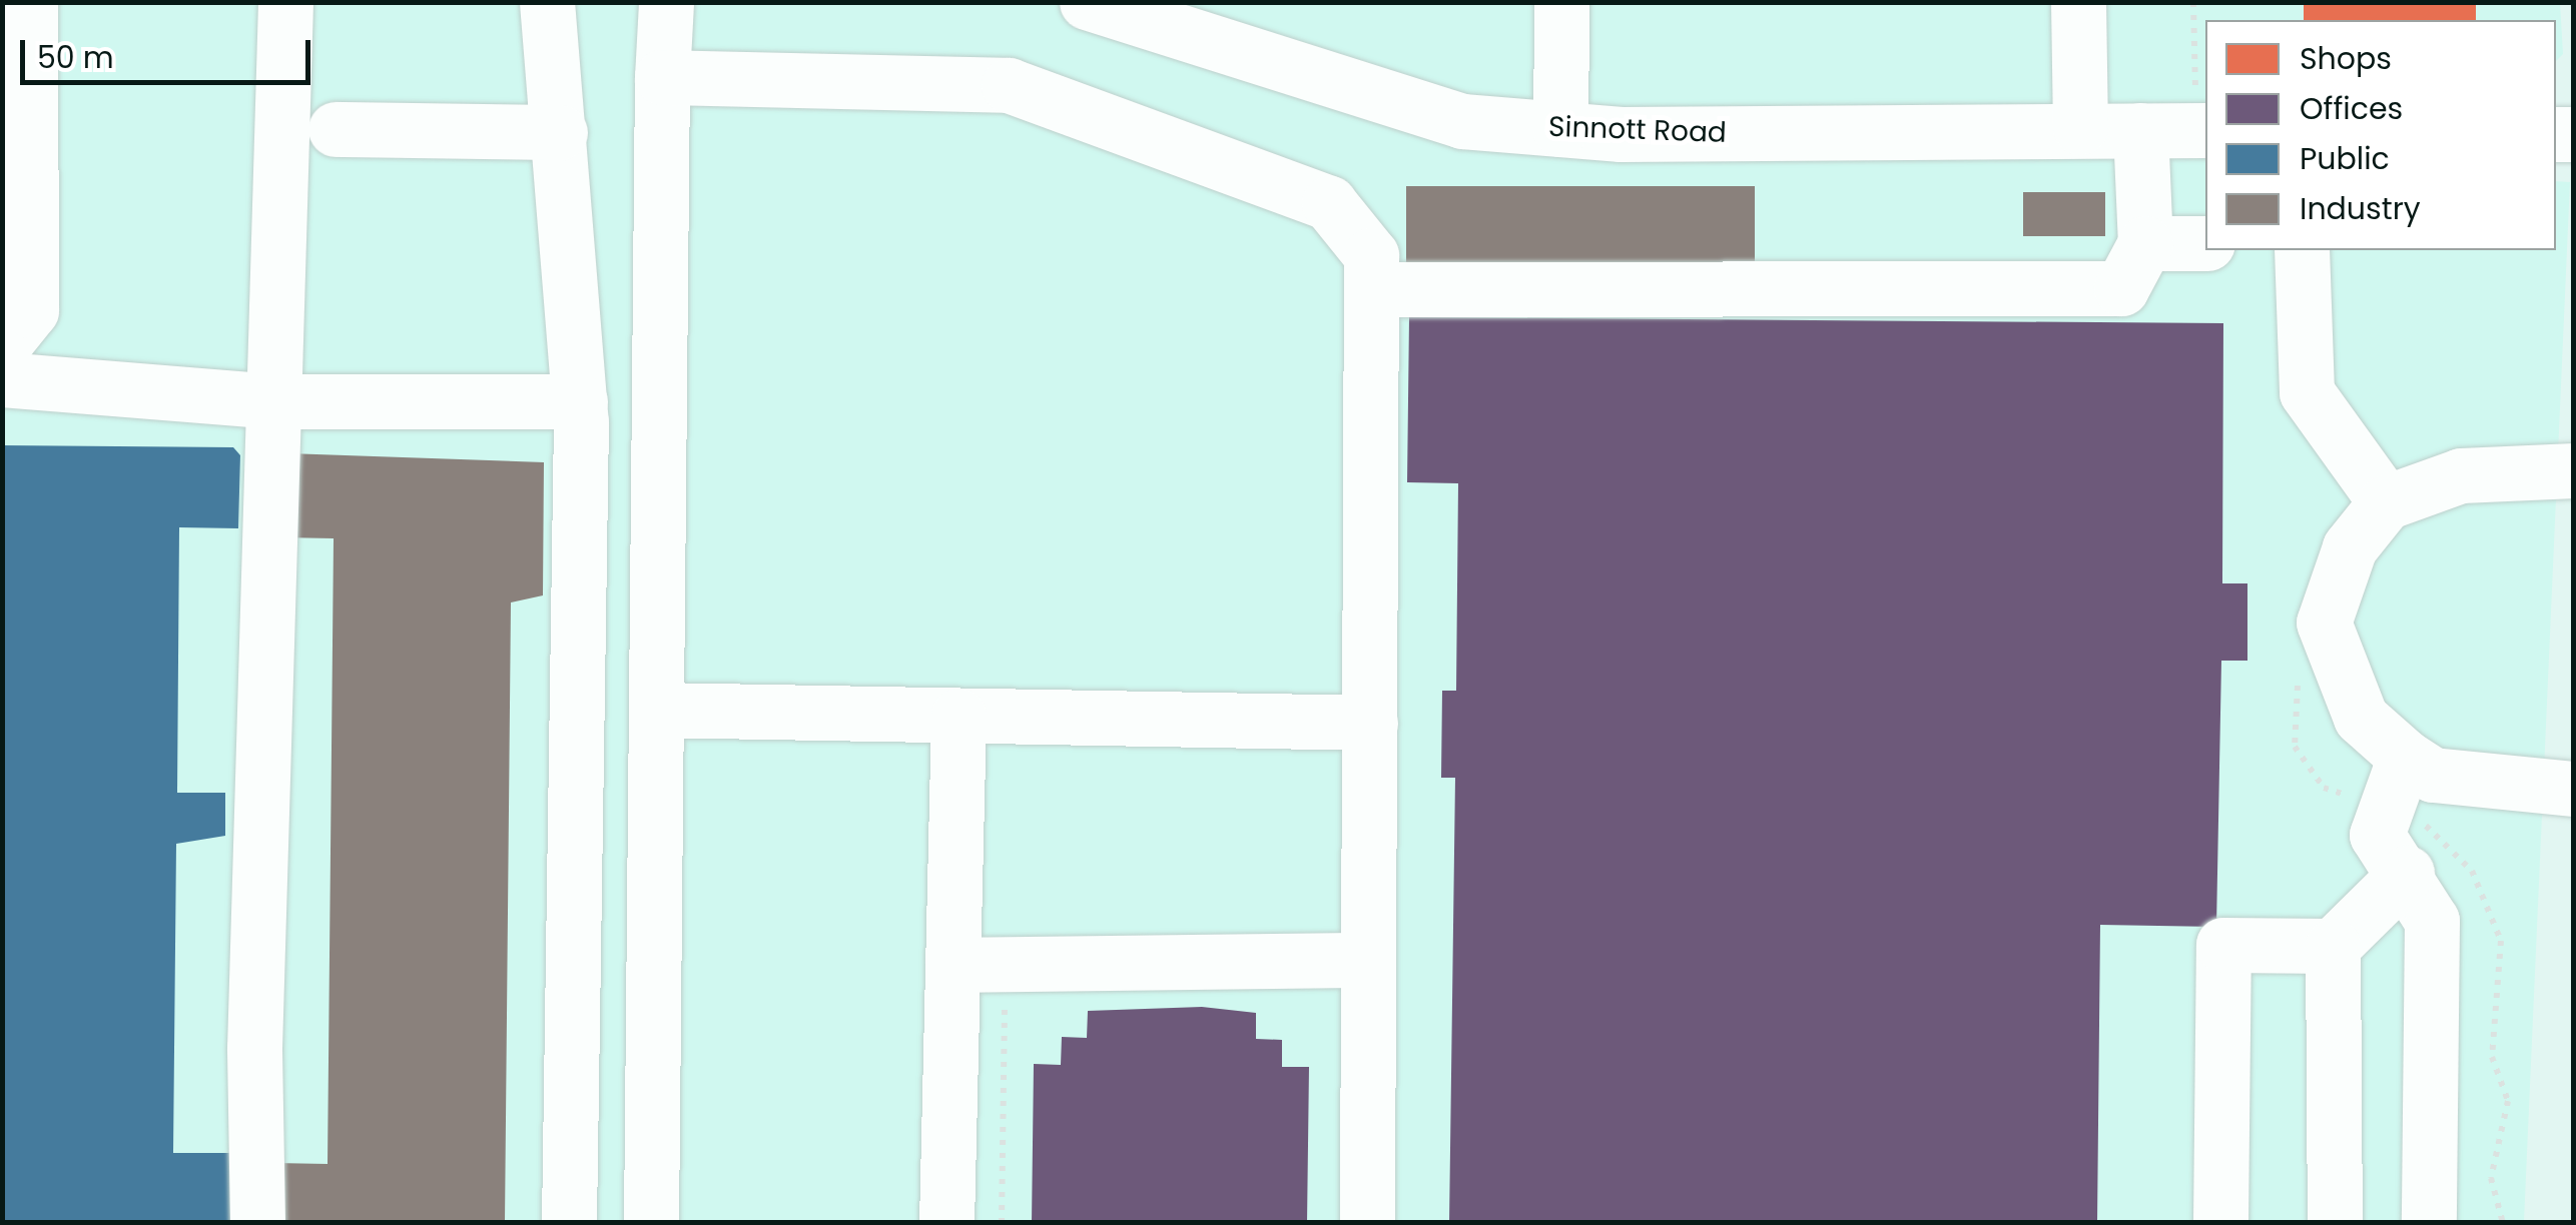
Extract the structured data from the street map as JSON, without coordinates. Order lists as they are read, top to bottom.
{
  "streets": {
    "street": ["Sinnott Road"]
  },
  "legend": [
    "Shops",
    "Offices",
    "Public",
    "Industry"
  ],
  "scale_bar": "50 m"
}
